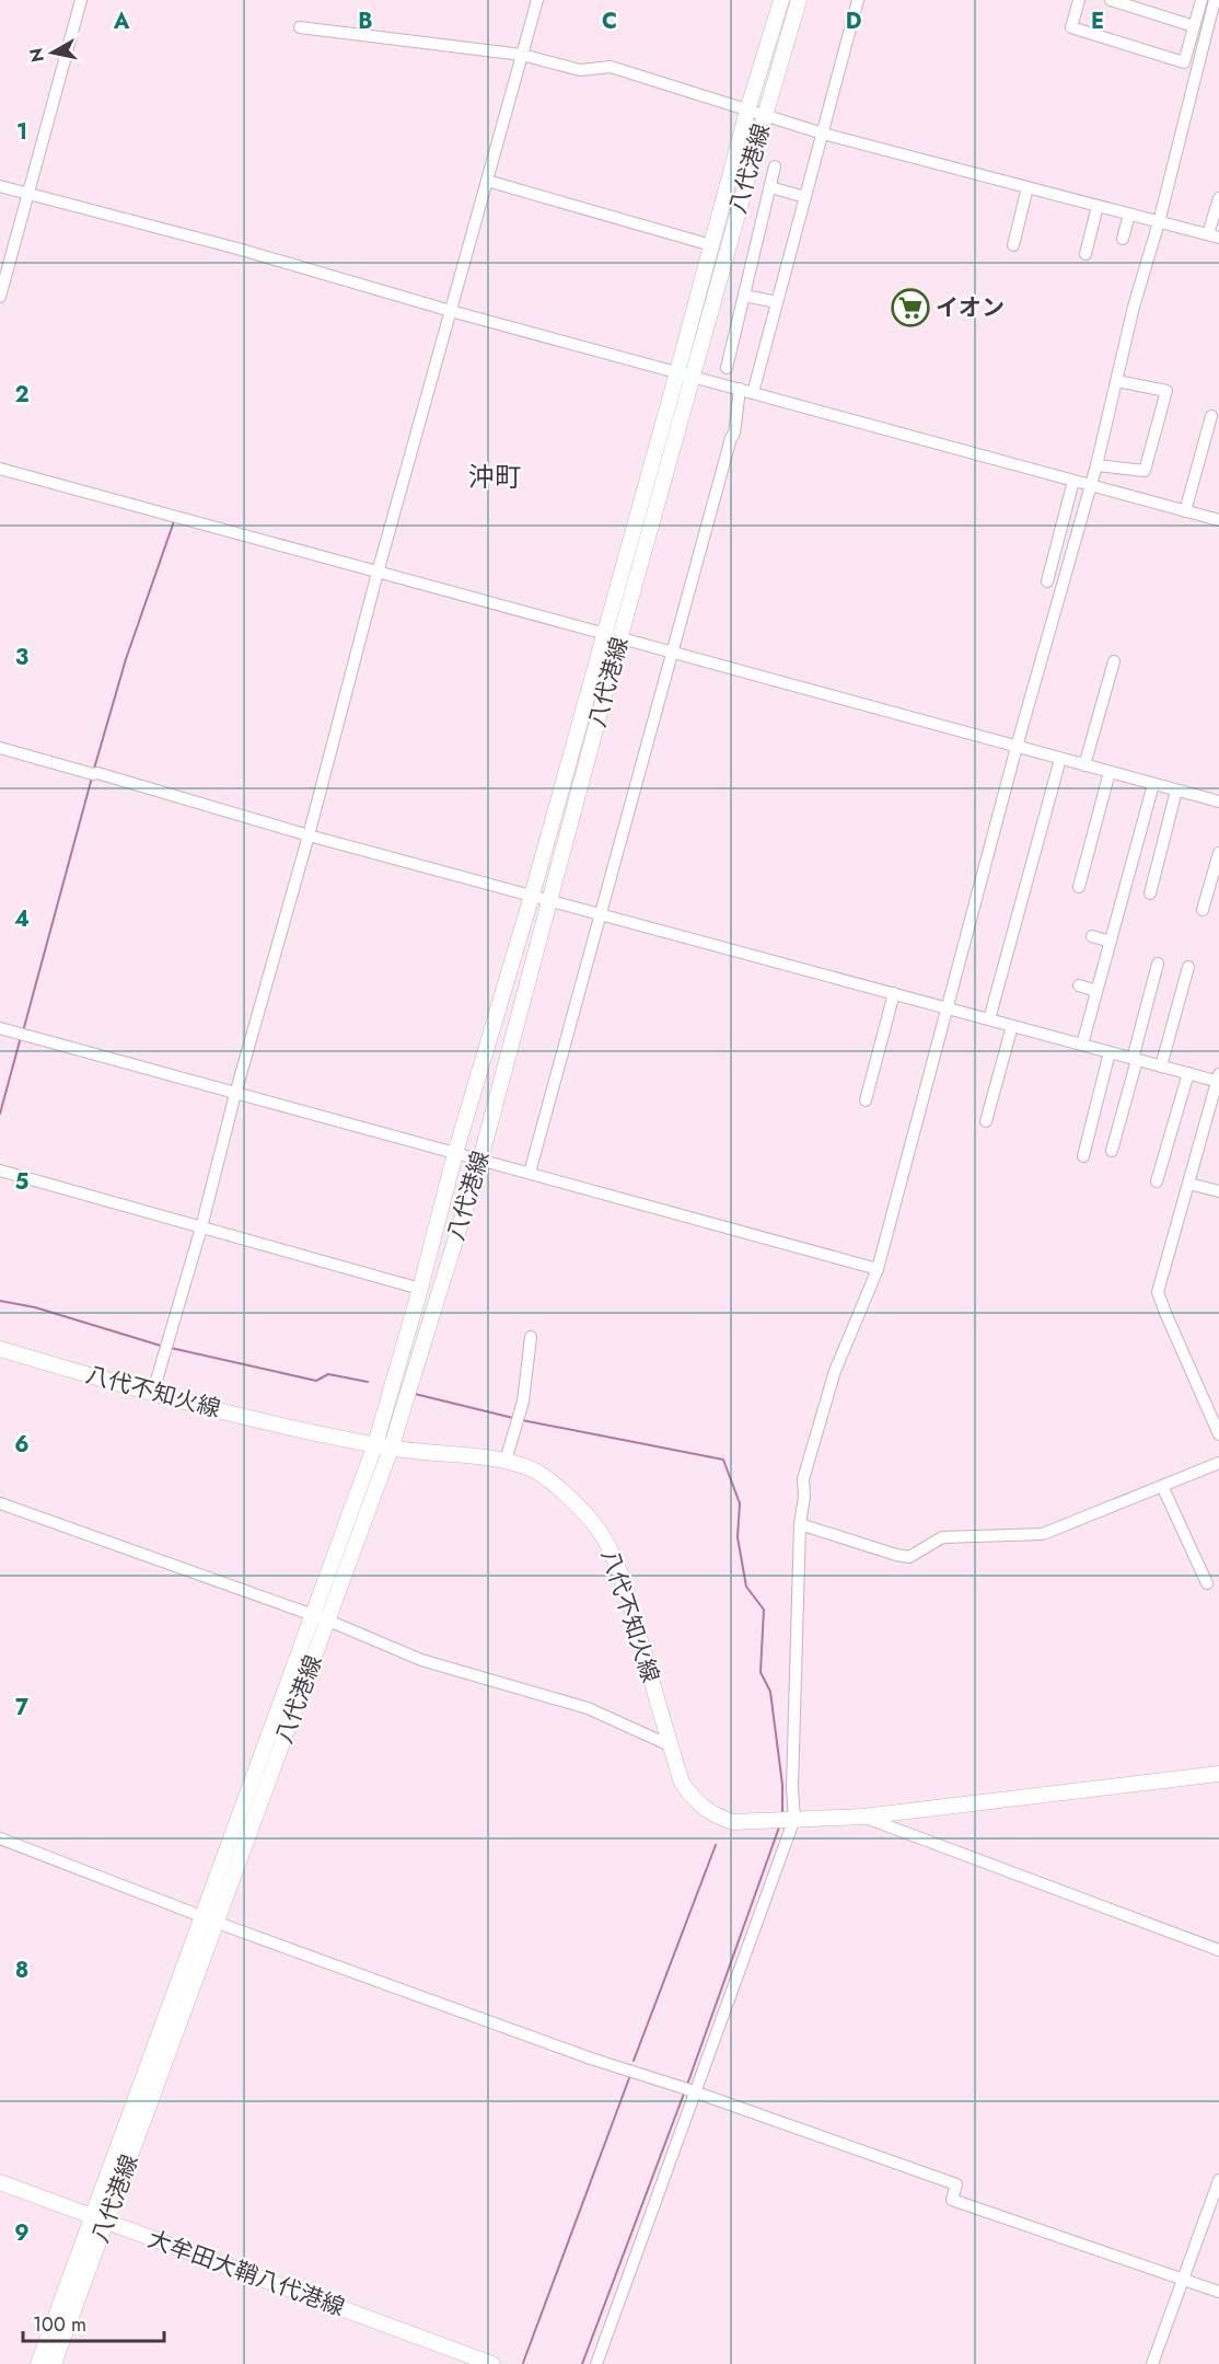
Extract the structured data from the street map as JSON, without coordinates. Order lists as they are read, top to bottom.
{
  "streets": {
    "main road": ["八代港線", "八代不知火線", "大牟田大鞘八代港線"]
  },
  "crossings": [
    ["八代港線", "八代不知火線"],
    ["八代港線", "大牟田大鞘八代港線"]
  ],
  "districts": ["沖町"],
  "places": {
    "supermarket": ["イオン"]
  },
  "scale_bar": "100 m",
  "north": "left",
  "grid": {
    "columns": [
      "A",
      "B",
      "C",
      "D",
      "E"
    ],
    "rows": [
      "1",
      "2",
      "3",
      "4",
      "5",
      "6",
      "7",
      "8",
      "9"
    ]
  }
}
